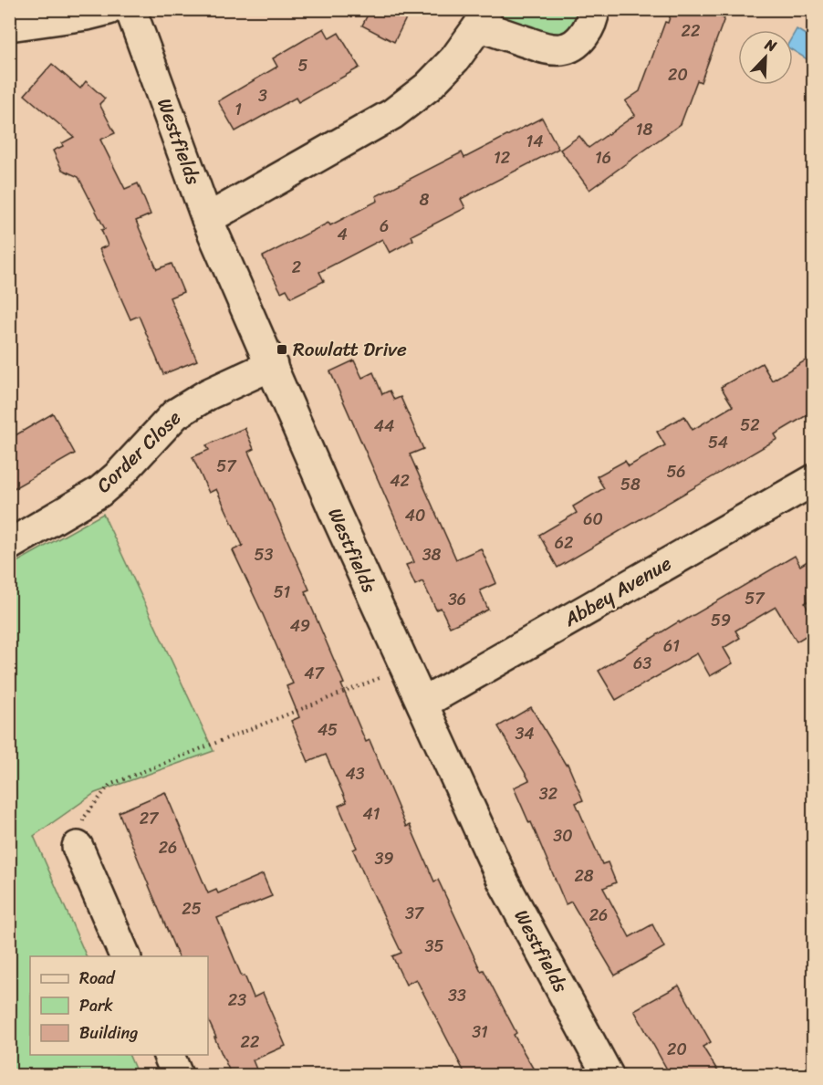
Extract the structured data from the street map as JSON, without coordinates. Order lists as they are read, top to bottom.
{
  "streets": {
    "street": ["Westfields", "Corder Close", "Abbey Avenue"]
  },
  "crossings": [
    ["Westfields", "Corder Close"],
    ["Westfields", "Abbey Avenue"]
  ],
  "places": {
    "transit": ["Rowlatt Drive"]
  },
  "house_numbers": [
    "22",
    "5",
    "20",
    "3",
    "1",
    "18",
    "14",
    "12",
    "16",
    "8",
    "6",
    "4",
    "2",
    "52",
    "44",
    "54",
    "57",
    "56",
    "42",
    "58",
    "40",
    "60",
    "62",
    "53",
    "38",
    "51",
    "57",
    "36",
    "59",
    "49",
    "61",
    "63",
    "47",
    "45",
    "34",
    "43",
    "32",
    "41",
    "27",
    "30",
    "26",
    "39",
    "28",
    "25",
    "37",
    "26",
    "35",
    "33",
    "23",
    "31",
    "22",
    "20"
  ],
  "legend": ["Road", "Park", "Building"],
  "north": "top right"
}
